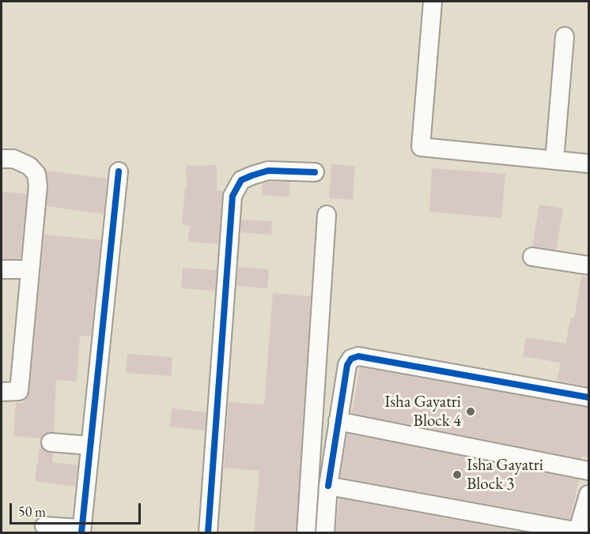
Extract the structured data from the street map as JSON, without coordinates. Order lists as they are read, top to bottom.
{
  "places": ["Isha Gayatri Block 4", "Isha Gayatri Block 3"],
  "scale_bar": "50 m"
}
